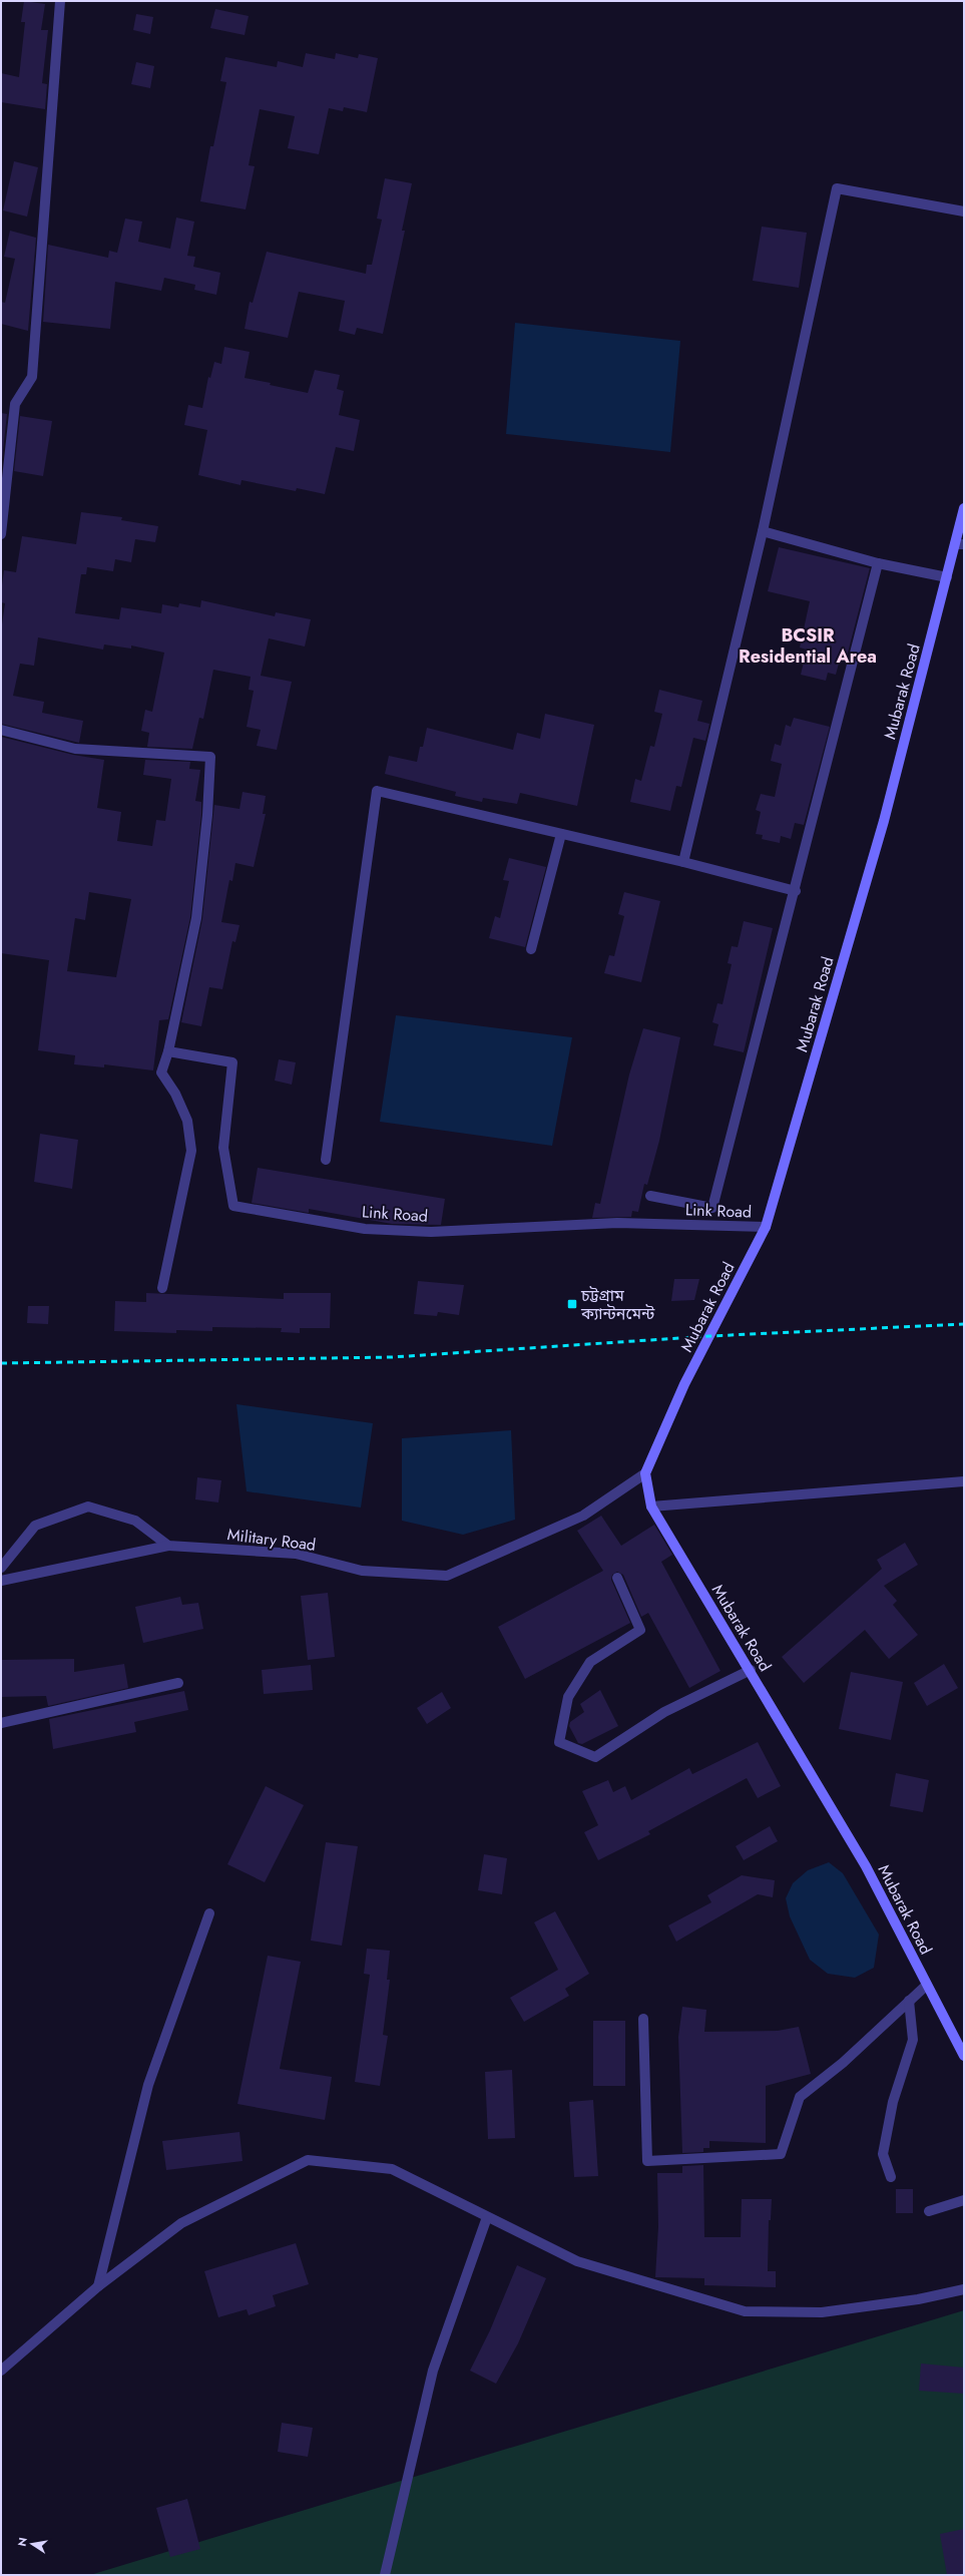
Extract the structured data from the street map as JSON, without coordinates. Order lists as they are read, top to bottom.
{
  "streets": {
    "street": ["Mubarak Road", "Link Road", "Military Road"]
  },
  "crossings": [
    ["Mubarak Road", "Link Road"],
    ["Mubarak Road", "Military Road"]
  ],
  "districts": ["BCSIR Residential Area"],
  "places": {
    "transit": ["চট্টগ্রাম ক্যান্টনমেন্ট"]
  },
  "north": "left"
}
